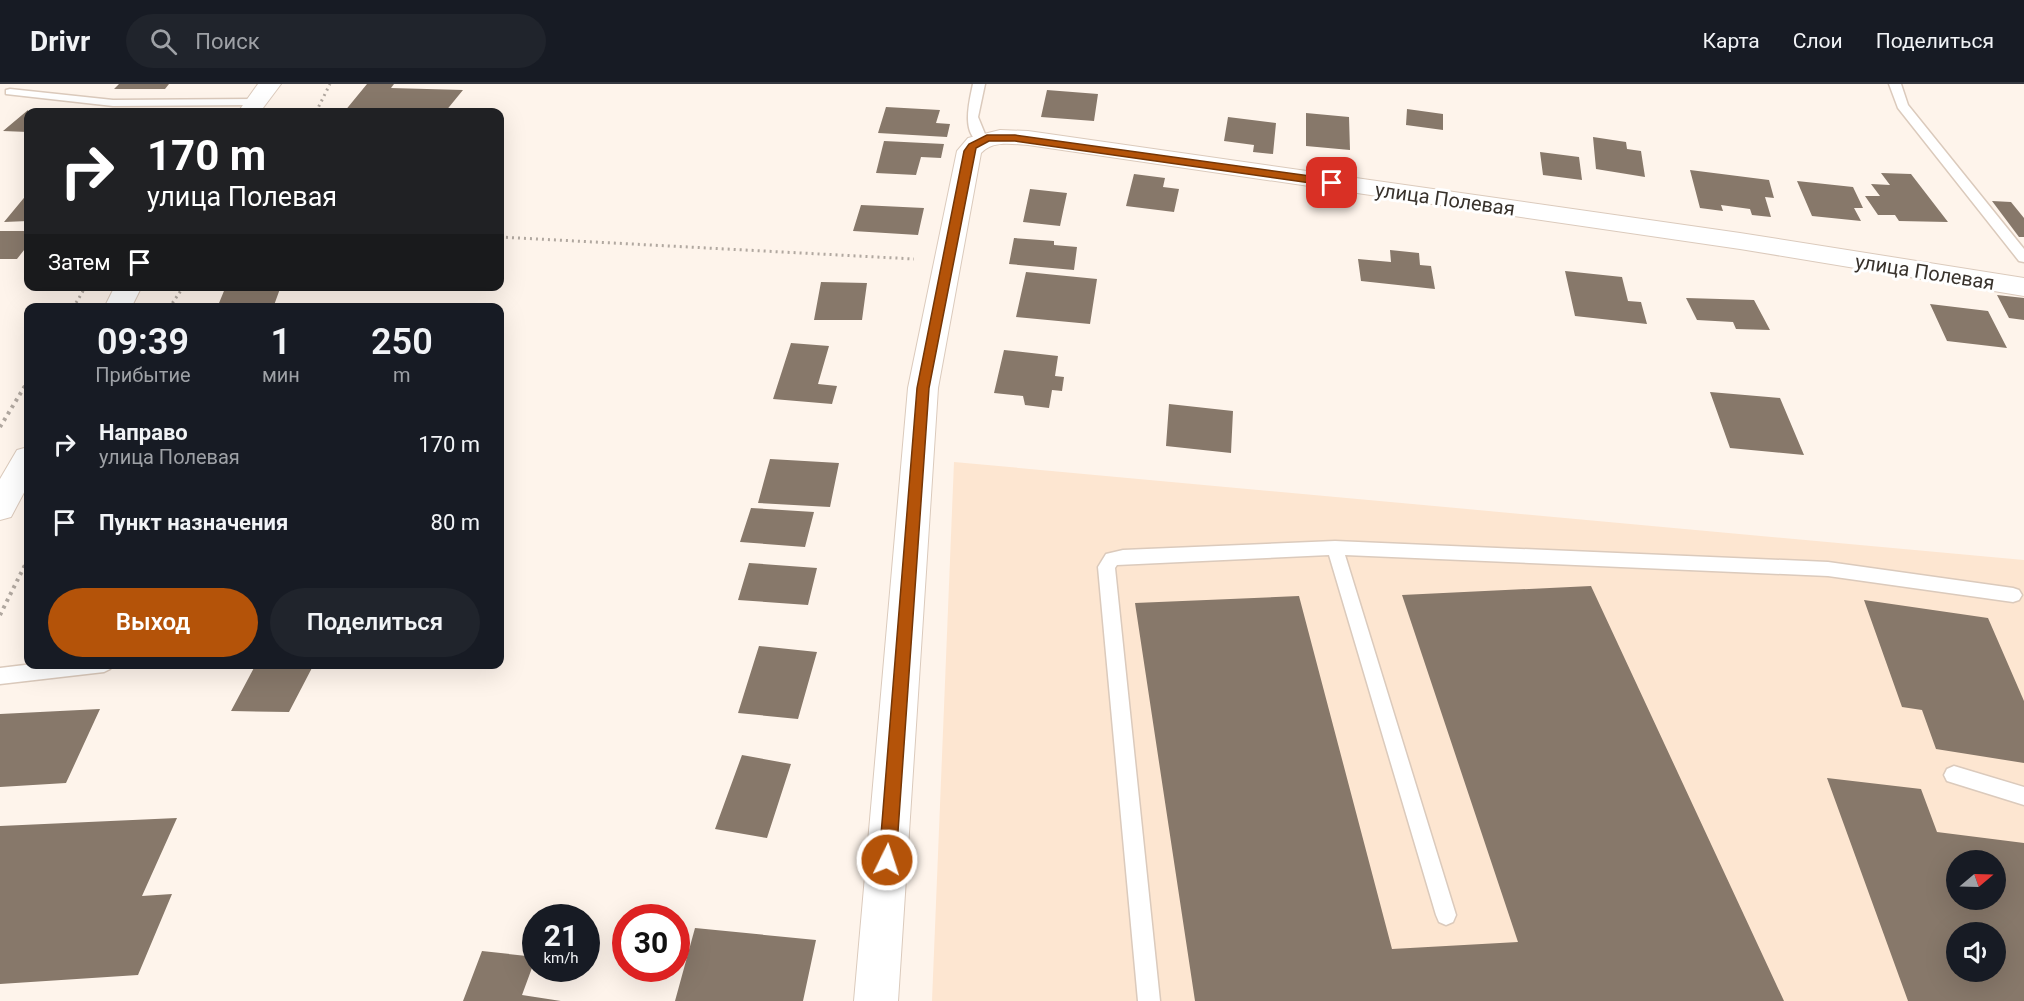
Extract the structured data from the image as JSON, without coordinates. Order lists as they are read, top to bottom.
{
  "streets": {
    "street": ["улица Полевая"]
  },
  "north": "right",
  "page": {
    "header": "Drivr",
    "search": "Поиск",
    "nav": ["Карта", "Слои", "Поделиться"],
    "turn": ["170 m", "улица Полевая"],
    "then": "Затем",
    "eta": [
      "09:39",
      "Прибытие",
      "1",
      "мин",
      "250",
      "m"
    ],
    "list": [
      {
        "name": "Направо",
        "note": "улица Полевая",
        "value": "170 m"
      },
      {
        "name": "Пункт назначения",
        "value": "80 m"
      }
    ],
    "buttons": ["Выход", "Поделиться"],
    "speed": "21 km/h",
    "limit": "30"
  }
}
